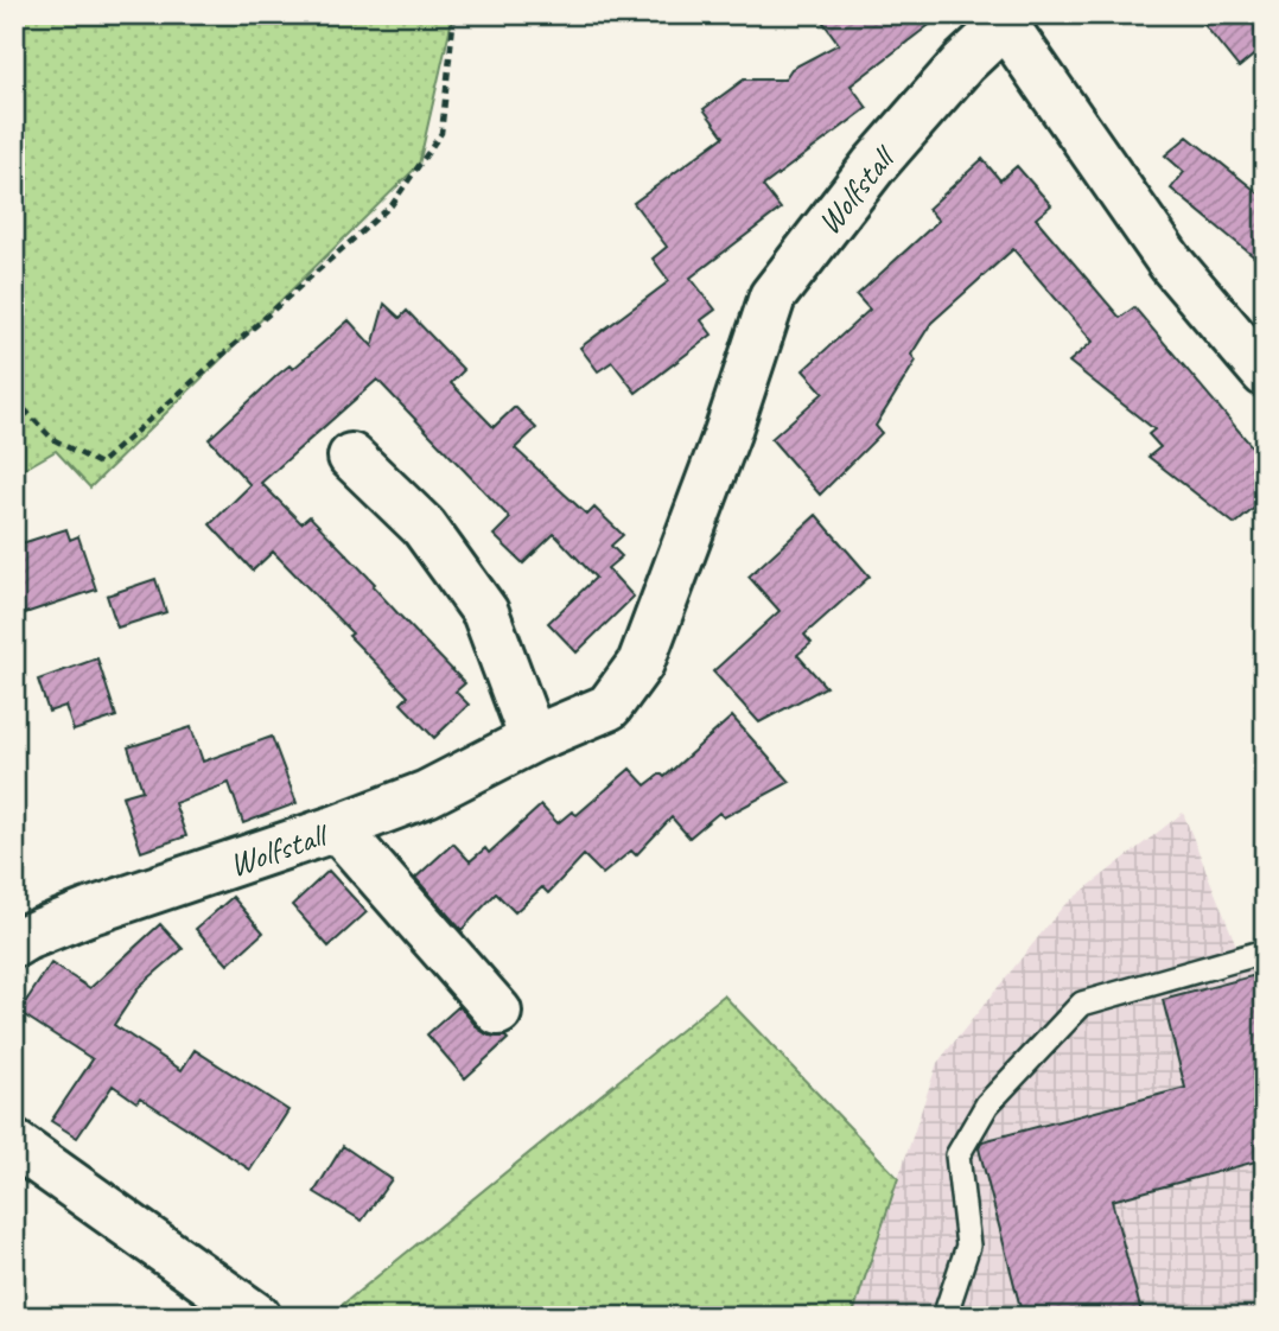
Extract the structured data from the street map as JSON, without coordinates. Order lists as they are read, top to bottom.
{
  "streets": {
    "street": ["Wolfstall"]
  }
}
